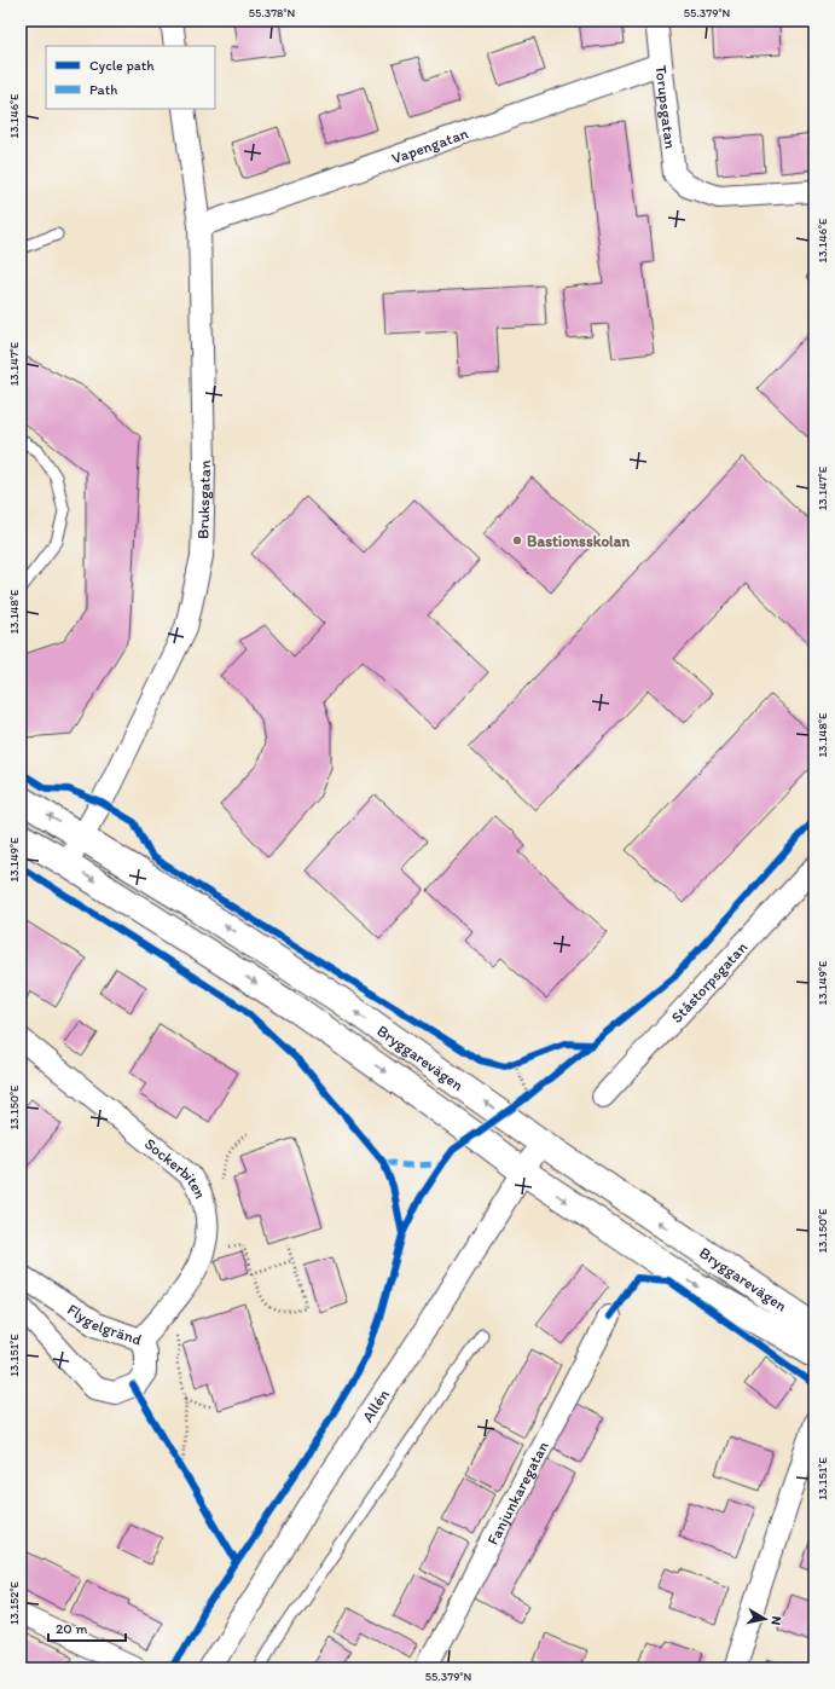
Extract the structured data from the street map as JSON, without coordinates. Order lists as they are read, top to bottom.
{
  "streets": {
    "main road": ["Bryggarevägen"],
    "street": [
      "Torupsgatan",
      "Vapengatan",
      "Bruksgatan",
      "Ståstorpsgatan",
      "Sockerbiten",
      "Flygelgränd",
      "Allén",
      "Fanjunkaregatan"
    ]
  },
  "crossings": [
    ["Torupsgatan", "Vapengatan"],
    ["Vapengatan", "Bruksgatan"],
    ["Bruksgatan", "Bryggarevägen"],
    ["Bryggarevägen", "Allén"],
    ["Sockerbiten", "Flygelgränd"]
  ],
  "places": ["Bastionsskolan"],
  "legend": ["Cycle path", "Path"],
  "scale_bar": "20 m",
  "north": "right",
  "coordinates": [
    "55.378°N",
    "55.379°N",
    "13.146°E",
    "13.147°E",
    "13.148°E",
    "13.149°E",
    "13.150°E",
    "13.151°E",
    "13.152°E"
  ]
}
